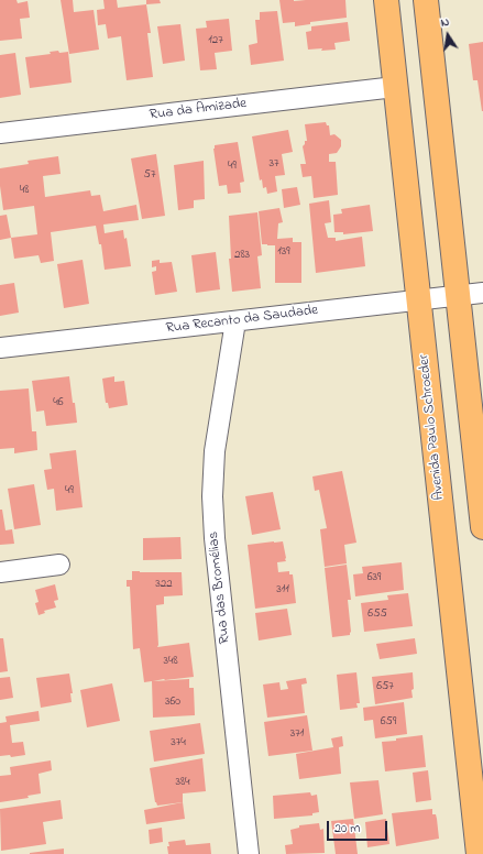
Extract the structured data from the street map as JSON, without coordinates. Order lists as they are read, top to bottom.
{
  "streets": {
    "main road": ["Avenida Paulo Schroeder"],
    "street": ["Rua da Amizade", "Rua Recanto da Saudade", "Rua das Bromélias"]
  },
  "crossings": [
    ["Rua da Amizade", "Avenida Paulo Schroeder"],
    ["Rua Recanto da Saudade", "Avenida Paulo Schroeder"],
    ["Rua Recanto da Saudade", "Rua das Bromélias"]
  ],
  "house_numbers": [
    "127",
    "37",
    "49",
    "57",
    "48",
    "139",
    "283",
    "46",
    "49",
    "639",
    "322",
    "311",
    "655",
    "348",
    "657",
    "360",
    "659",
    "371",
    "374",
    "384"
  ],
  "scale_bar": "20 m",
  "north": "top"
}
